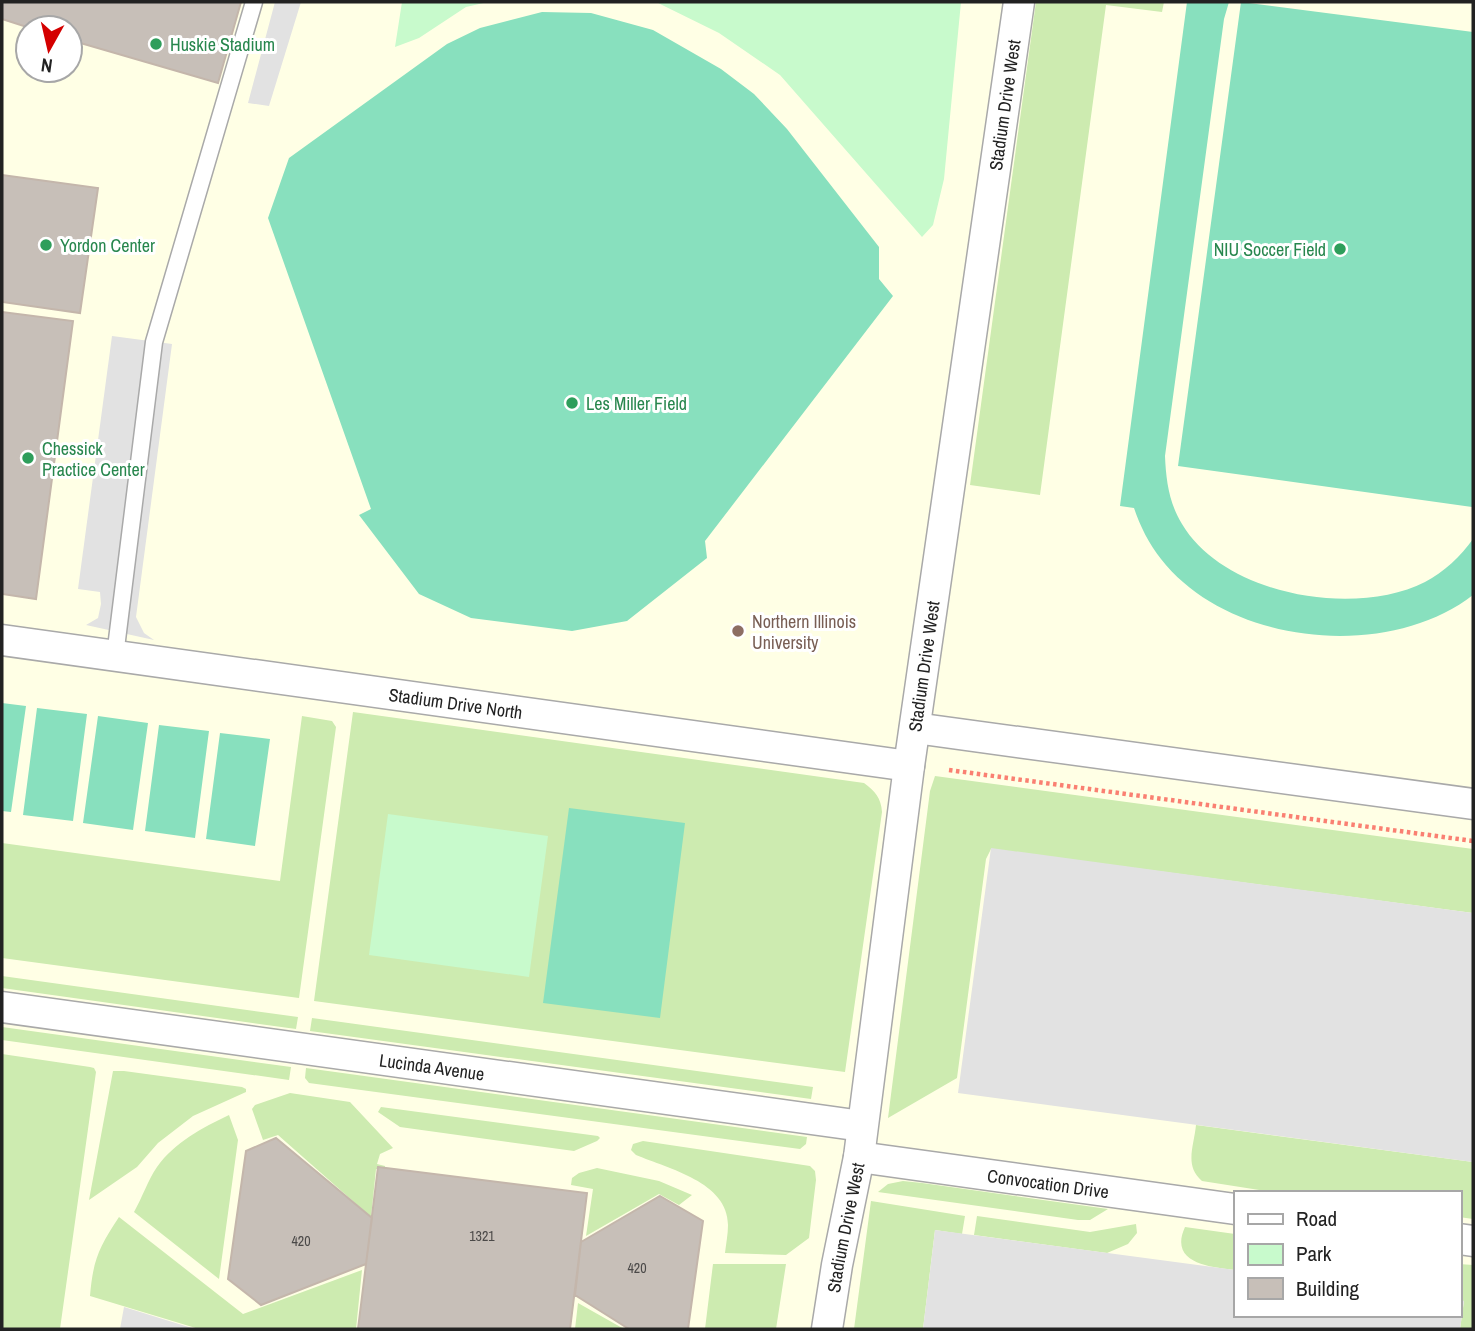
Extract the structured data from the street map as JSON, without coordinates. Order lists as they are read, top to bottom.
{
  "streets": {
    "street": [
      "Stadium Drive West",
      "Stadium Drive North",
      "Lucinda Avenue",
      "Convocation Drive"
    ]
  },
  "crossings": [
    ["Stadium Drive West", "Stadium Drive North"],
    ["Stadium Drive West", "Lucinda Avenue"],
    ["Stadium Drive West", "Convocation Drive"]
  ],
  "places": [
    "Huskie Stadium",
    "Yordon Center",
    "NIU Soccer Field",
    "Les Miller Field",
    "Chessick Practice Center",
    "Northern Illinois University"
  ],
  "house_numbers": ["1321", "420", "420"],
  "legend": ["Road", "Park", "Building"],
  "north": "bottom"
}
